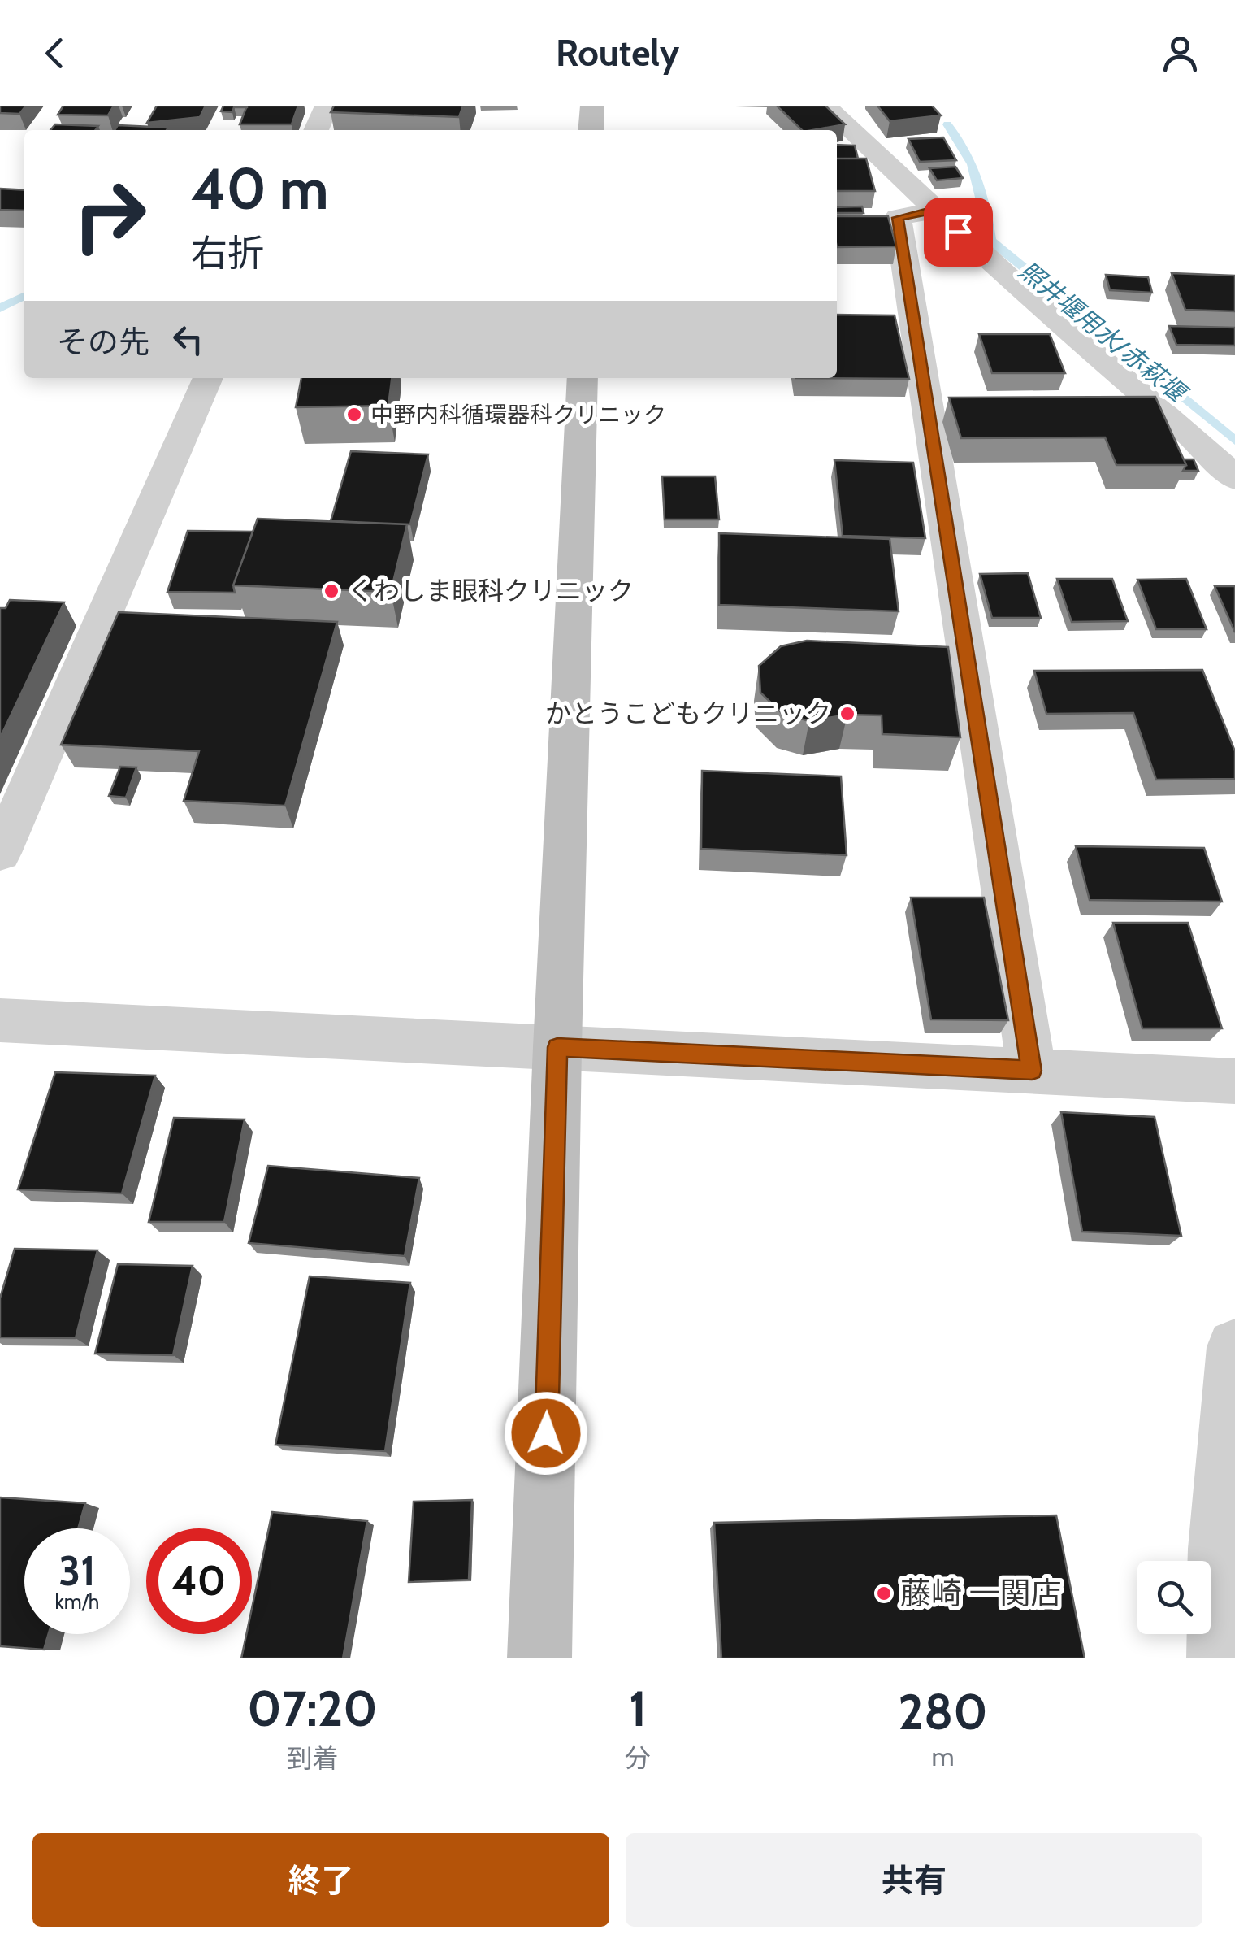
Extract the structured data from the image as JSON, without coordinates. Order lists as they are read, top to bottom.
{
  "water": ["照井堰用水/赤萩堰"],
  "places": [
    "中野内科循環器科クリニック",
    "くわしま眼科クリニック",
    "かとうこどもクリニック",
    "藤崎 一関店"
  ],
  "page": {
    "header": "Routely",
    "turn": ["40 m", "右折"],
    "then": "その先",
    "speed": "31 km/h",
    "limit": "40",
    "eta": [
      "07:20",
      "到着",
      "1",
      "分",
      "280",
      "m"
    ],
    "buttons": ["終了", "共有"]
  }
}
